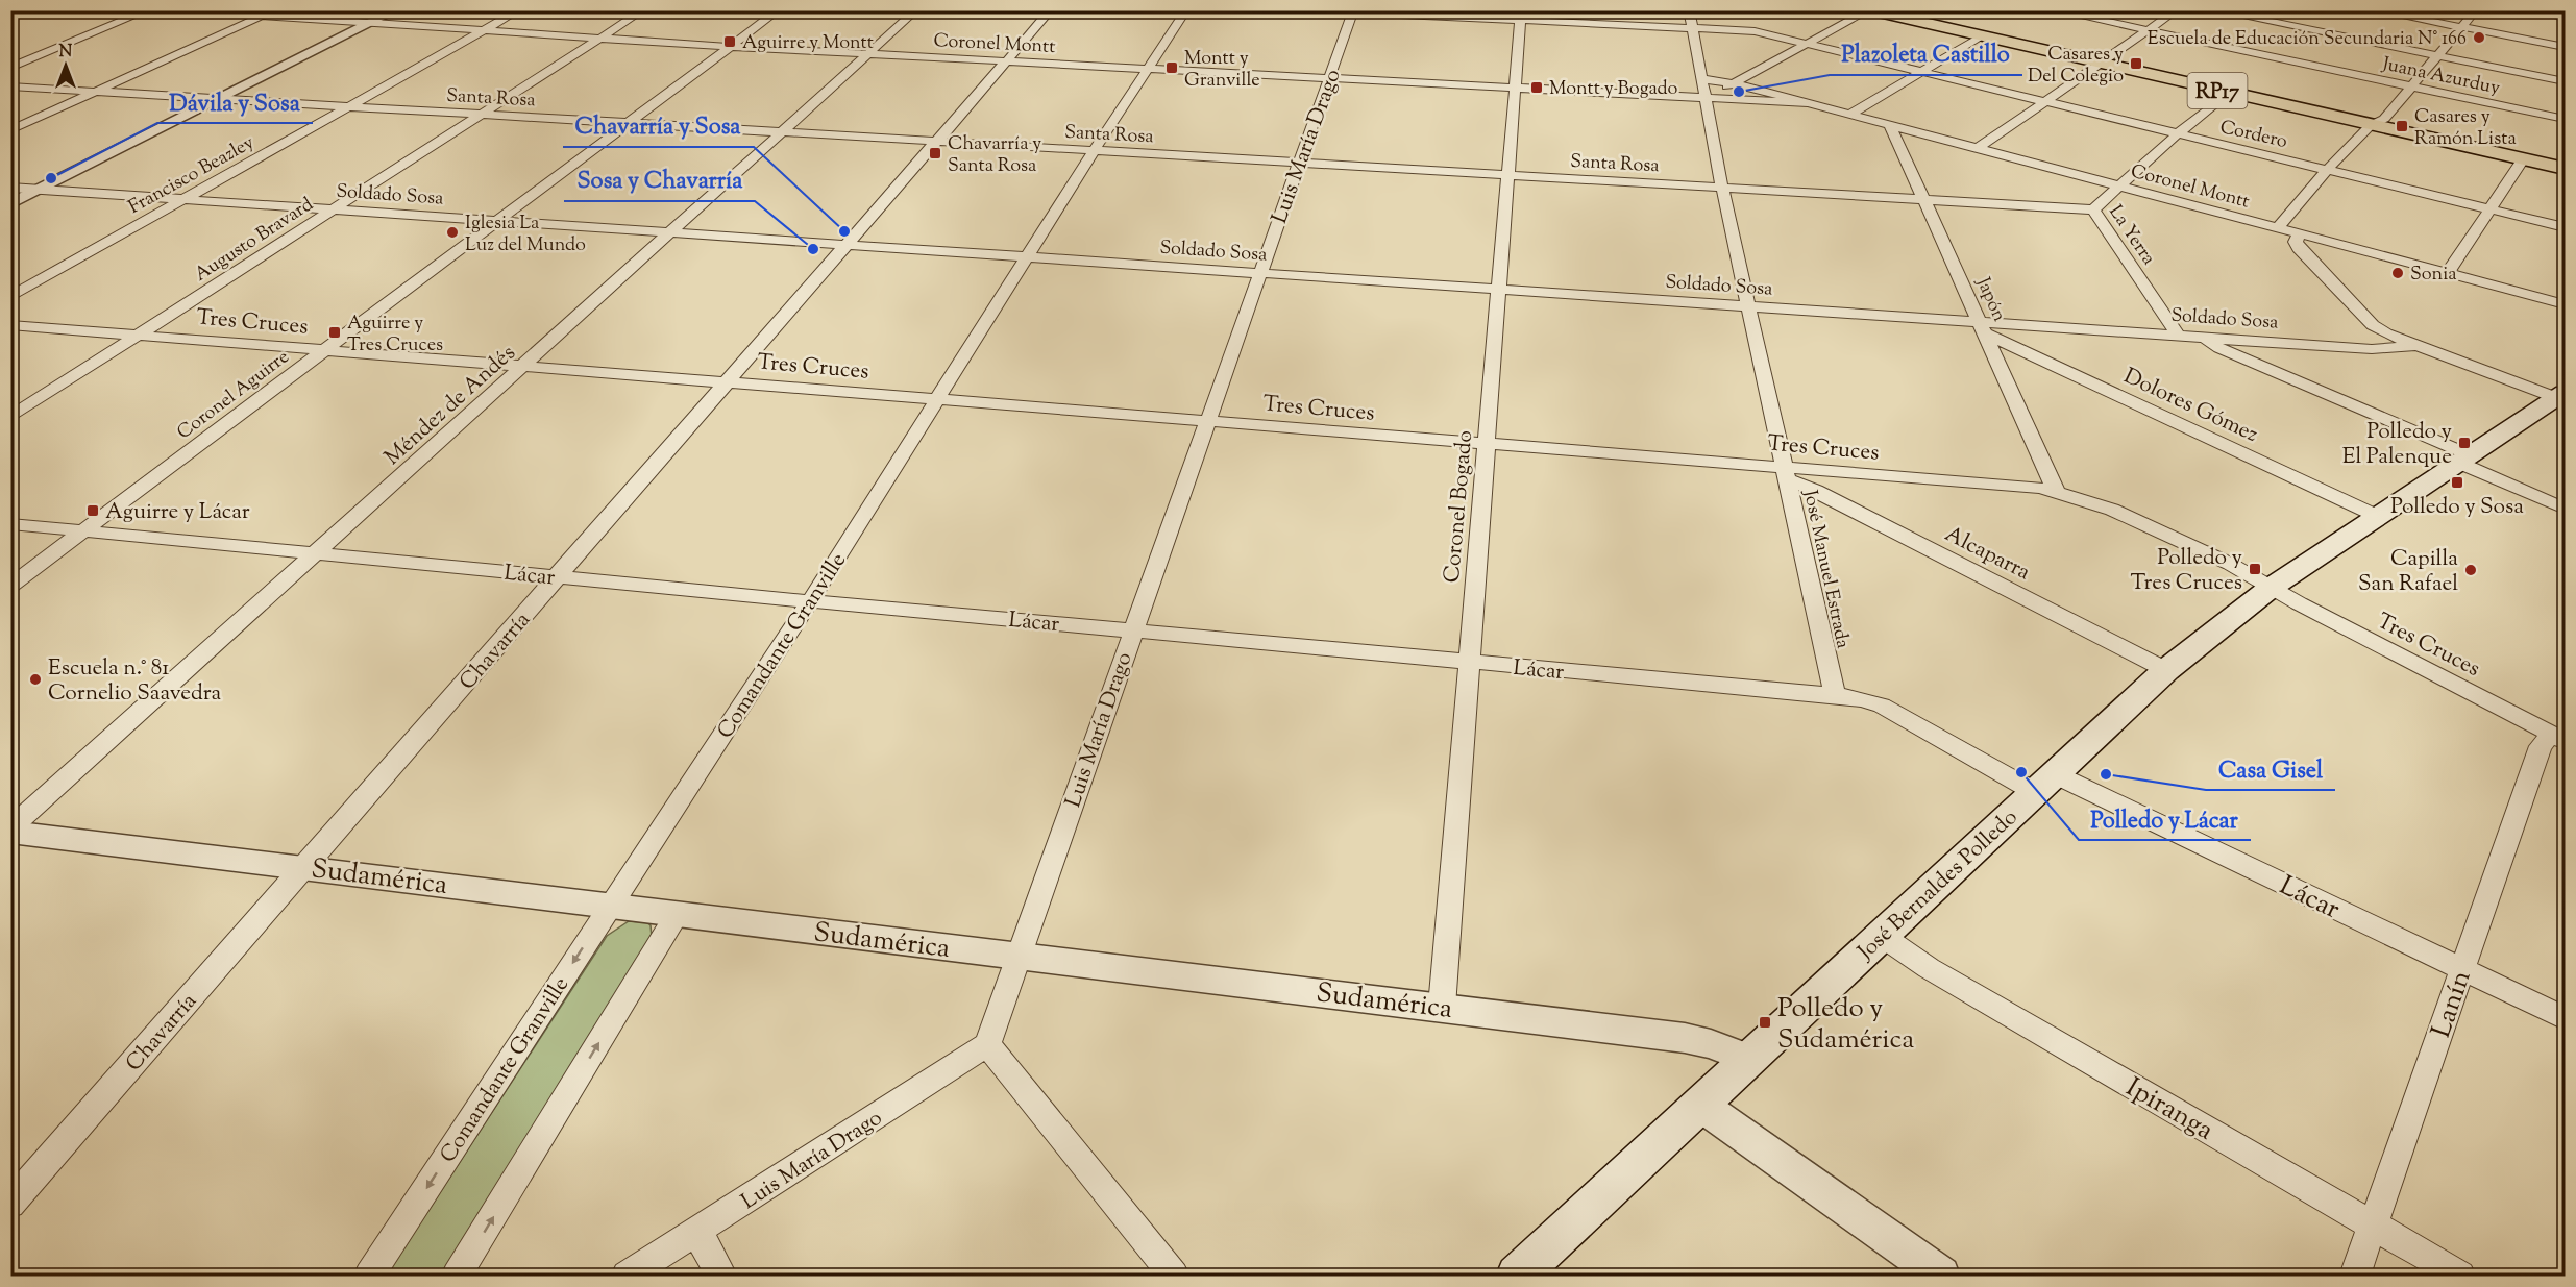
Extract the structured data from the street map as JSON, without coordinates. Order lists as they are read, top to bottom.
{
  "streets": {
    "main road": ["RP17", "José Bernaldes Polledo"],
    "street": [
      "Coronel Montt",
      "Juana Azurduy",
      "Santa Rosa",
      "Cordero",
      "Luis María Drago",
      "Francisco Beazley",
      "Soldado Sosa",
      "La Yerra",
      "Augusto Bravard",
      "Japón",
      "Tres Cruces",
      "Coronel Aguirre",
      "Méndez de Andés",
      "Dolores Gómez",
      "Coronel Bogado",
      "Alcaparra",
      "José Manuel Estrada",
      "Lácar",
      "Comandante Granville",
      "Chavarría",
      "Sudamérica",
      "Lanín",
      "Ipiranga"
    ]
  },
  "crossings": [
    ["Coronel Montt", "Luis María Drago"],
    ["Coronel Montt", "Francisco Beazley"],
    ["Coronel Montt", "La Yerra"],
    ["Coronel Montt", "Augusto Bravard"],
    ["Coronel Montt", "Japón"],
    ["Coronel Montt", "Coronel Aguirre"],
    ["Coronel Montt", "Méndez de Andés"],
    ["Coronel Montt", "Coronel Bogado"],
    ["Coronel Montt", "José Manuel Estrada"],
    ["Coronel Montt", "Comandante Granville"],
    ["Coronel Montt", "Chavarría"],
    ["RP17", "La Yerra"],
    ["Santa Rosa", "Luis María Drago"],
    ["Santa Rosa", "Francisco Beazley"],
    ["Santa Rosa", "La Yerra"],
    ["Santa Rosa", "Augusto Bravard"],
    ["Santa Rosa", "Japón"],
    ["Santa Rosa", "Coronel Aguirre"],
    ["Santa Rosa", "Méndez de Andés"],
    ["Santa Rosa", "Coronel Bogado"],
    ["Santa Rosa", "José Manuel Estrada"],
    ["Santa Rosa", "Comandante Granville"],
    ["Santa Rosa", "Chavarría"],
    ["Cordero", "Luis María Drago"],
    ["Cordero", "La Yerra"],
    ["Cordero", "Coronel Bogado"],
    ["Cordero", "José Manuel Estrada"],
    ["Luis María Drago", "Soldado Sosa"],
    ["Luis María Drago", "Tres Cruces"],
    ["Luis María Drago", "Lácar"],
    ["Luis María Drago", "Sudamérica"],
    ["Francisco Beazley", "Soldado Sosa"],
    ["Soldado Sosa", "La Yerra"],
    ["Soldado Sosa", "Augusto Bravard"],
    ["Soldado Sosa", "Japón"],
    ["Soldado Sosa", "Coronel Aguirre"],
    ["Soldado Sosa", "Méndez de Andés"],
    ["Soldado Sosa", "Dolores Gómez"],
    ["Soldado Sosa", "Coronel Bogado"],
    ["Soldado Sosa", "José Manuel Estrada"],
    ["Soldado Sosa", "Comandante Granville"],
    ["Soldado Sosa", "Chavarría"],
    ["Augusto Bravard", "Tres Cruces"],
    ["Japón", "Tres Cruces"],
    ["Japón", "Dolores Gómez"],
    ["Tres Cruces", "Coronel Aguirre"],
    ["Tres Cruces", "Méndez de Andés"],
    ["Tres Cruces", "Coronel Bogado"],
    ["Tres Cruces", "Alcaparra"],
    ["Tres Cruces", "José Manuel Estrada"],
    ["Tres Cruces", "Comandante Granville"],
    ["Tres Cruces", "Chavarría"],
    ["Tres Cruces", "José Bernaldes Polledo"],
    ["Tres Cruces", "Lanín"],
    ["Coronel Aguirre", "Lácar"],
    ["Méndez de Andés", "Lácar"],
    ["Méndez de Andés", "Sudamérica"],
    ["Dolores Gómez", "José Bernaldes Polledo"],
    ["Coronel Bogado", "Lácar"],
    ["Coronel Bogado", "Sudamérica"],
    ["Alcaparra", "José Manuel Estrada"],
    ["Alcaparra", "José Bernaldes Polledo"],
    ["José Manuel Estrada", "Lácar"],
    ["Lácar", "Comandante Granville"],
    ["Lácar", "Chavarría"],
    ["Lácar", "José Bernaldes Polledo"],
    ["Lácar", "Lanín"],
    ["Comandante Granville", "Sudamérica"],
    ["Chavarría", "Sudamérica"],
    ["Sudamérica", "José Bernaldes Polledo"],
    ["José Bernaldes Polledo", "Ipiranga"],
    ["Lanín", "Ipiranga"]
  ],
  "places": {
    "other": [
      "Escuela de Educación Secundaria N° 166",
      "Plazoleta Castillo",
      "Dávila y Sosa",
      "Chavarría y Sosa",
      "Iglesia La Luz del Mundo",
      "Sosa y Chavarría",
      "Sonia",
      "Capilla San Rafael",
      "Escuela n.° 81 Cornelio Saavedra",
      "Polledo y Lácar",
      "Casa Gisel"
    ],
    "transit": [
      "Aguirre y Montt",
      "Casares y Del Colegio",
      "Montt y Granville",
      "Montt y Bogado",
      "Casares y Ramón Lista",
      "Chavarría y Santa Rosa",
      "Aguirre y Tres Cruces",
      "Polledo y El Palenque",
      "Polledo y Sosa",
      "Aguirre y Lácar",
      "Polledo y Tres Cruces",
      "Polledo y Sudamérica"
    ]
  },
  "north": "top"
}
